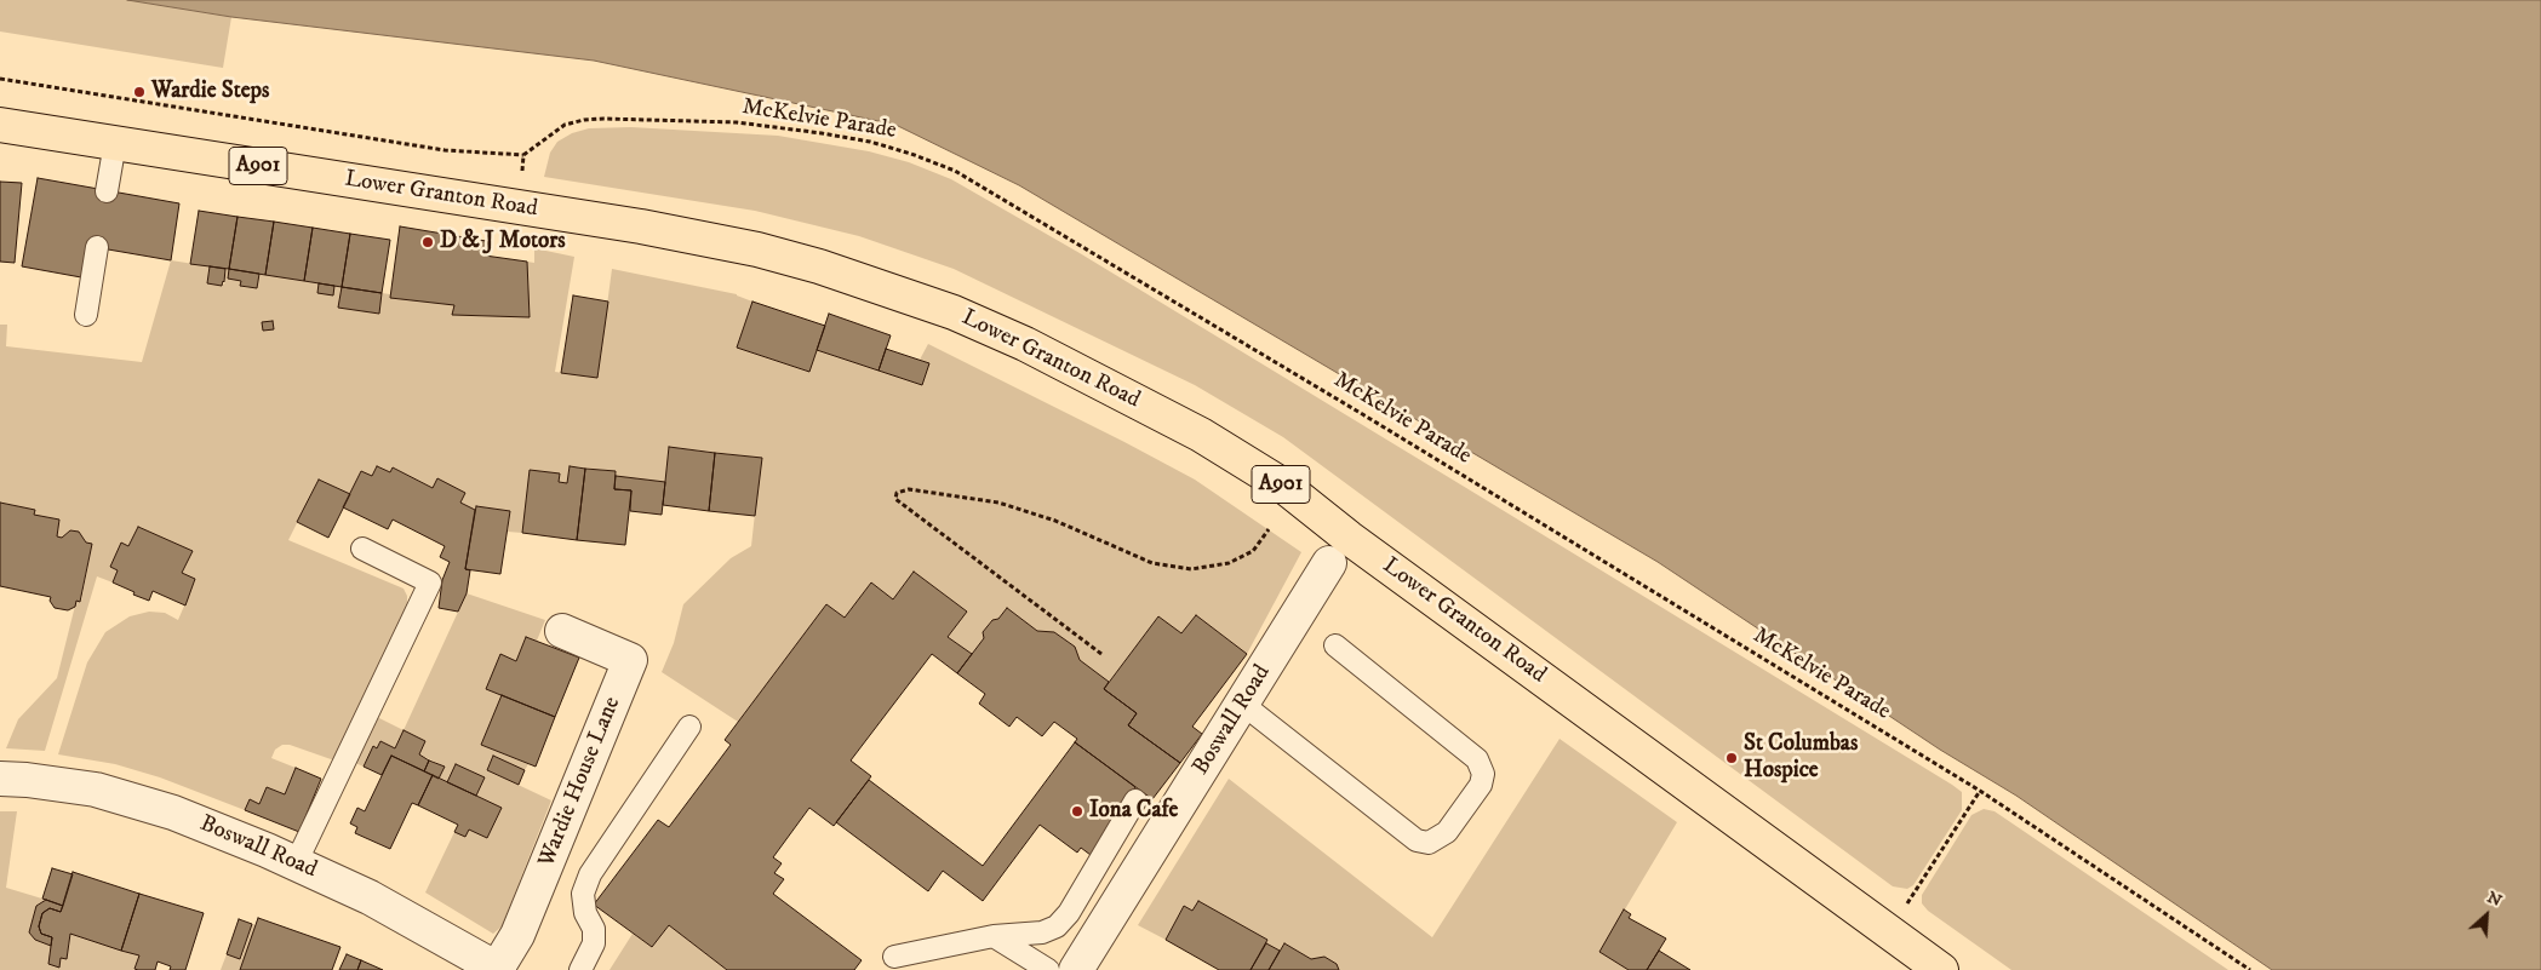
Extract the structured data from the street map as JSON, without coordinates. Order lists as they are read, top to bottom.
{
  "streets": {
    "main road": ["A901", "Lower Granton Road"],
    "street": ["Boswall Road", "Wardie House Lane"],
    "path": ["McKelvie Parade"]
  },
  "crossings": [
    ["Boswall Road", "Wardie House Lane"]
  ],
  "places": [
    "Wardie Steps",
    "D & J Motors",
    "St Columbas Hospice",
    "Iona Cafe"
  ],
  "north": "top right"
}
